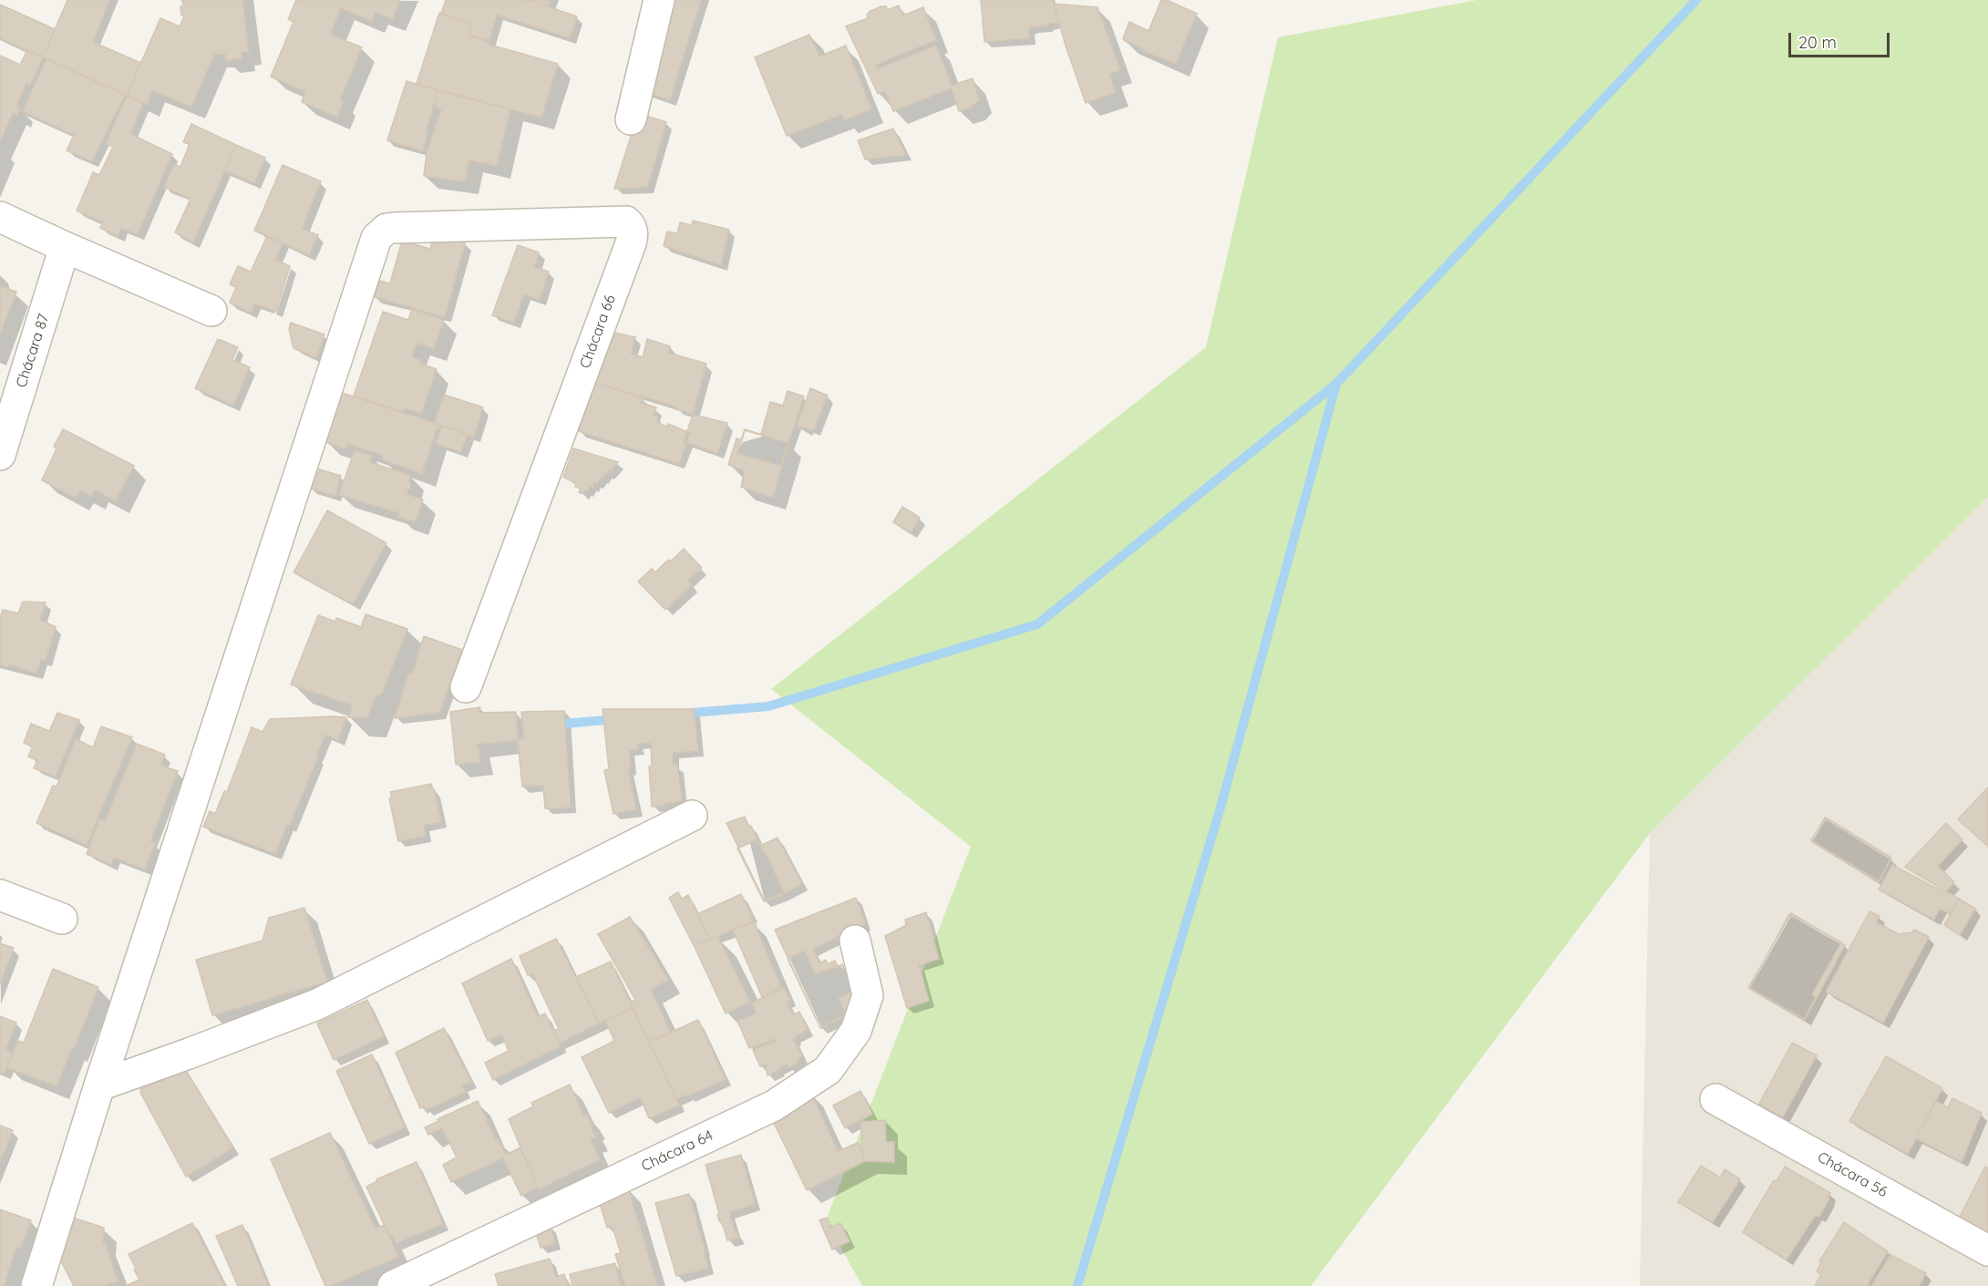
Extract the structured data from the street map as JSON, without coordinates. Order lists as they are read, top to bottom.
{
  "streets": {
    "street": [
      "Chácara 66",
      "Chácara 87",
      "Chácara 64",
      "Chácara 56"
    ]
  },
  "scale_bar": "20 m"
}
